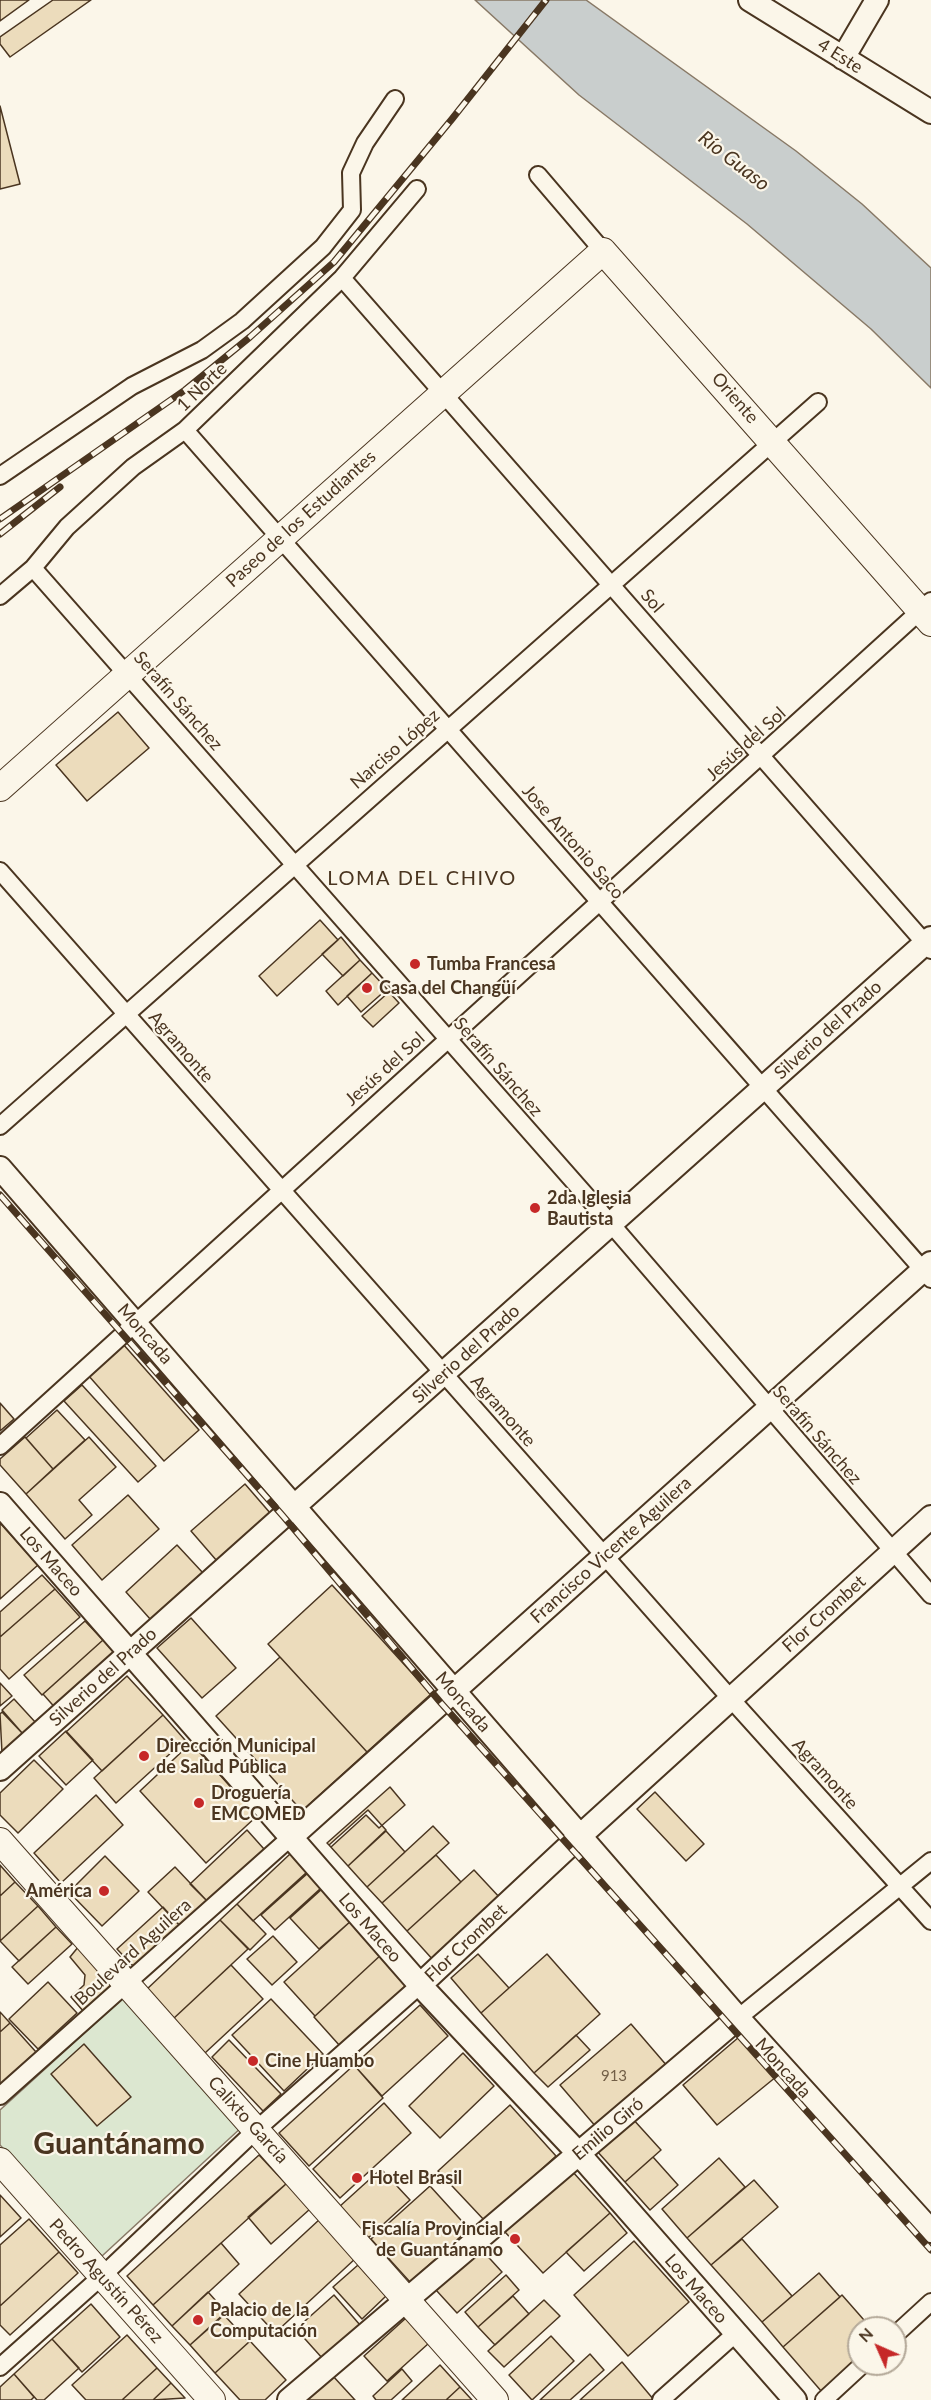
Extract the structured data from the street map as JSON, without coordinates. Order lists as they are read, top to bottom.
{
  "streets": {
    "main road": [
      "4 Este",
      "Oriente",
      "Paseo de los Estudiantes",
      "Silverio del Prado",
      "Moncada",
      "Francisco Vicente Aguilera",
      "Los Maceo",
      "Flor Crombet",
      "Calixto García",
      "Emilio Giró",
      "Pedro Agustín Pérez"
    ],
    "street": [
      "1 Norte",
      "Sol",
      "Serafín Sánchez",
      "Jesús del Sol",
      "Narciso López",
      "Jose Antonio Saco",
      "Agramonte",
      "Boulevard Aguilera"
    ]
  },
  "crossings": [
    ["1 Norte", "Sol"],
    ["1 Norte", "Serafín Sánchez"],
    ["1 Norte", "Jose Antonio Saco"],
    ["Oriente", "Paseo de los Estudiantes"],
    ["Oriente", "Jesús del Sol"],
    ["Oriente", "Narciso López"],
    ["Paseo de los Estudiantes", "Sol"],
    ["Paseo de los Estudiantes", "Serafín Sánchez"],
    ["Paseo de los Estudiantes", "Jose Antonio Saco"],
    ["Sol", "Jesús del Sol"],
    ["Sol", "Narciso López"],
    ["Sol", "Silverio del Prado"],
    ["Serafín Sánchez", "Jesús del Sol"],
    ["Serafín Sánchez", "Narciso López"],
    ["Serafín Sánchez", "Silverio del Prado"],
    ["Serafín Sánchez", "Francisco Vicente Aguilera"],
    ["Serafín Sánchez", "Flor Crombet"],
    ["Jesús del Sol", "Jose Antonio Saco"],
    ["Jesús del Sol", "Agramonte"],
    ["Jesús del Sol", "Moncada"],
    ["Narciso López", "Jose Antonio Saco"],
    ["Narciso López", "Agramonte"],
    ["Jose Antonio Saco", "Silverio del Prado"],
    ["Jose Antonio Saco", "Francisco Vicente Aguilera"],
    ["Silverio del Prado", "Agramonte"],
    ["Silverio del Prado", "Moncada"],
    ["Silverio del Prado", "Los Maceo"],
    ["Agramonte", "Francisco Vicente Aguilera"],
    ["Agramonte", "Flor Crombet"],
    ["Agramonte", "Emilio Giró"],
    ["Moncada", "Francisco Vicente Aguilera"],
    ["Moncada", "Flor Crombet"],
    ["Moncada", "Emilio Giró"],
    ["Francisco Vicente Aguilera", "Los Maceo"],
    ["Francisco Vicente Aguilera", "Boulevard Aguilera"],
    ["Los Maceo", "Flor Crombet"],
    ["Los Maceo", "Boulevard Aguilera"],
    ["Los Maceo", "Emilio Giró"],
    ["Flor Crombet", "Calixto García"],
    ["Flor Crombet", "Pedro Agustín Pérez"],
    ["Boulevard Aguilera", "Calixto García"],
    ["Calixto García", "Emilio Giró"]
  ],
  "districts": ["LOMA DEL CHIVO", "Guantánamo"],
  "water": ["Río Guaso"],
  "places": [
    "Tumba Francesa",
    "Casa del Changüí",
    "2da Iglesia Bautista",
    "Dirección Municipal de Salud Pública",
    "Droguería EMCOMED",
    "América",
    "Cine Huambo",
    "Hotel Brasil",
    "Fiscalía Provincial de Guantánamo",
    "Palacio de la Computación"
  ],
  "house_numbers": ["913"],
  "north": "top left"
}
